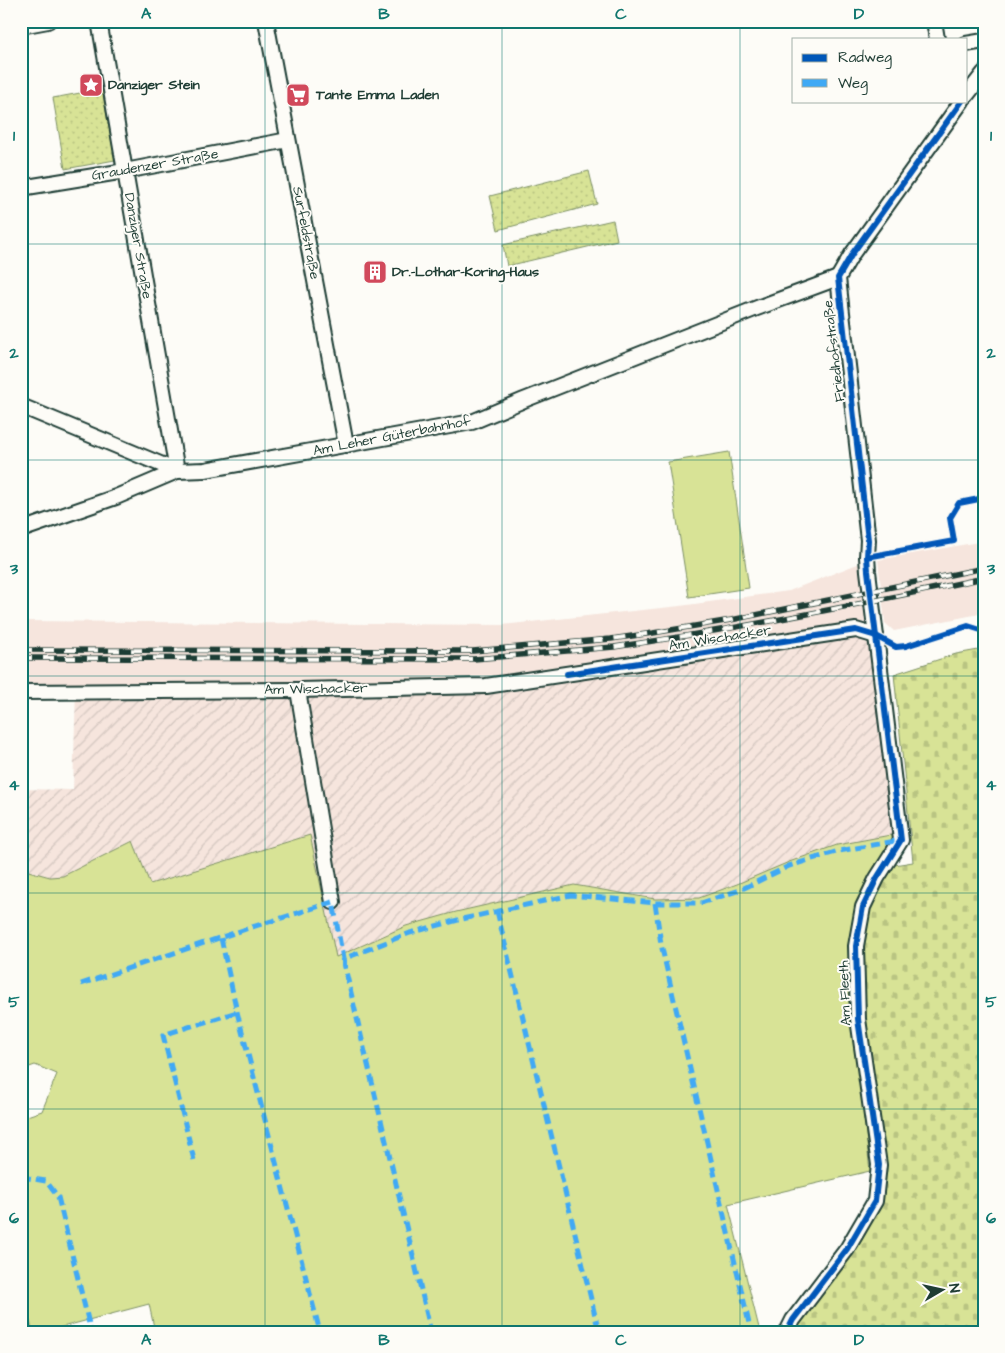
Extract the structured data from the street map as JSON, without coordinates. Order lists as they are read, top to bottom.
{
  "streets": {
    "street": [
      "Graudenzer Straße",
      "Surfeldstraße",
      "Danziger Straße",
      "Friedhofstraße",
      "Am Leher Güterbahnhof",
      "Am Wischacker",
      "Am Fleeth"
    ]
  },
  "crossings": [
    ["Graudenzer Straße", "Surfeldstraße"],
    ["Graudenzer Straße", "Danziger Straße"],
    ["Surfeldstraße", "Am Leher Güterbahnhof"],
    ["Danziger Straße", "Am Leher Güterbahnhof"],
    ["Friedhofstraße", "Am Leher Güterbahnhof"],
    ["Friedhofstraße", "Am Wischacker"],
    ["Friedhofstraße", "Am Fleeth"],
    ["Am Wischacker", "Am Fleeth"]
  ],
  "places": {
    "place": ["Danziger Stein"],
    "supermarket": ["Tante Emma Laden"],
    "building": ["Dr.-Lothar-Koring-Haus"]
  },
  "legend": ["Radweg", "Weg"],
  "north": "right",
  "grid": {
    "columns": [
      "A",
      "B",
      "C",
      "D"
    ],
    "rows": [
      "1",
      "2",
      "3",
      "4",
      "5",
      "6"
    ]
  }
}
